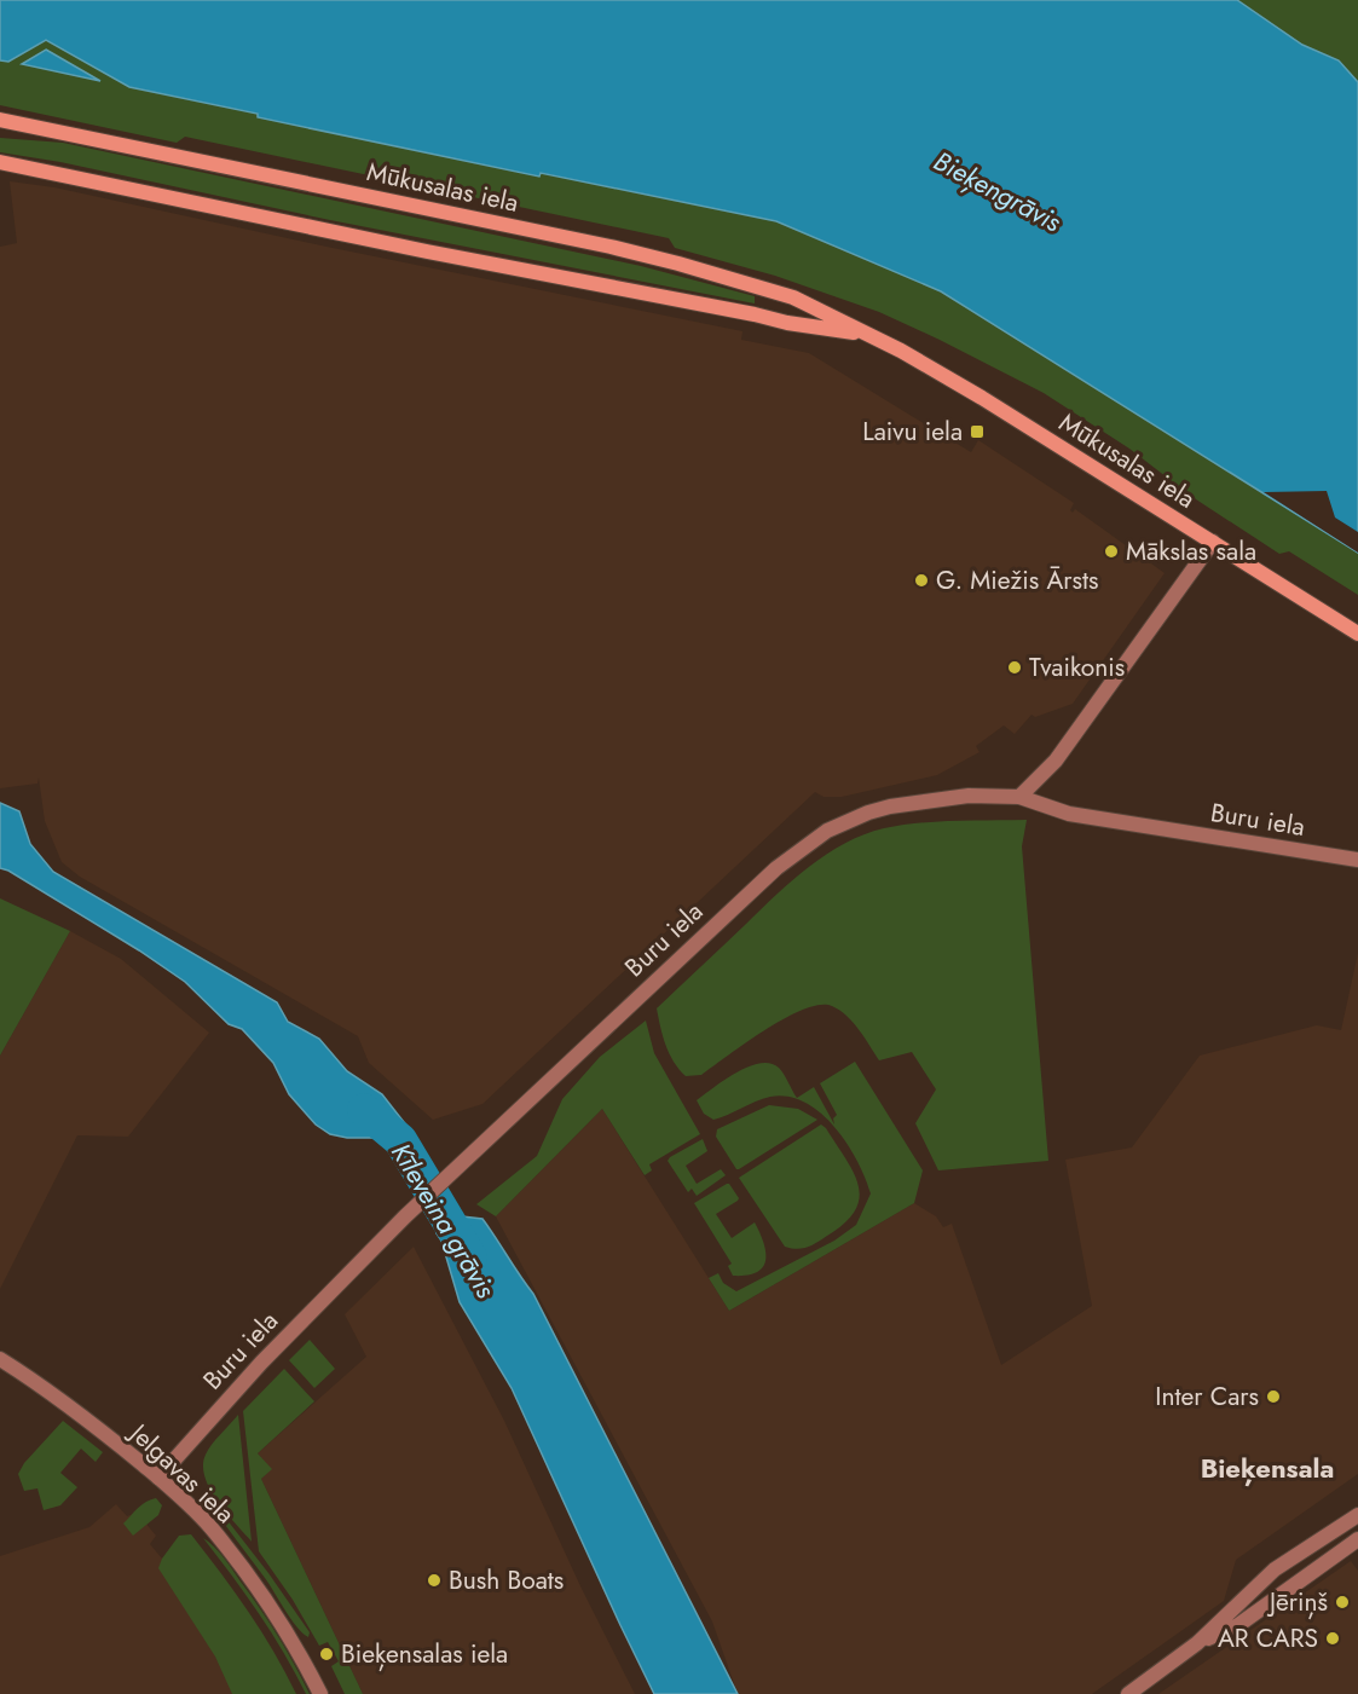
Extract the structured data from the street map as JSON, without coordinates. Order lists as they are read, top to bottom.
{
  "streets": {
    "main road": ["Mūkusalas iela"],
    "street": ["Buru iela", "Jelgavas iela"]
  },
  "crossings": [
    ["Buru iela", "Jelgavas iela"]
  ],
  "districts": ["Bieķensala"],
  "water": ["Bieķengrāvis", "Kīleveina grāvis"],
  "places": {
    "transit": ["Laivu iela"],
    "other": [
      "Mākslas sala",
      "G. Miežis Ārsts",
      "Tvaikonis",
      "Inter Cars",
      "Bush Boats",
      "Jēriņš",
      "AR CARS",
      "Bieķensalas iela"
    ]
  }
}
